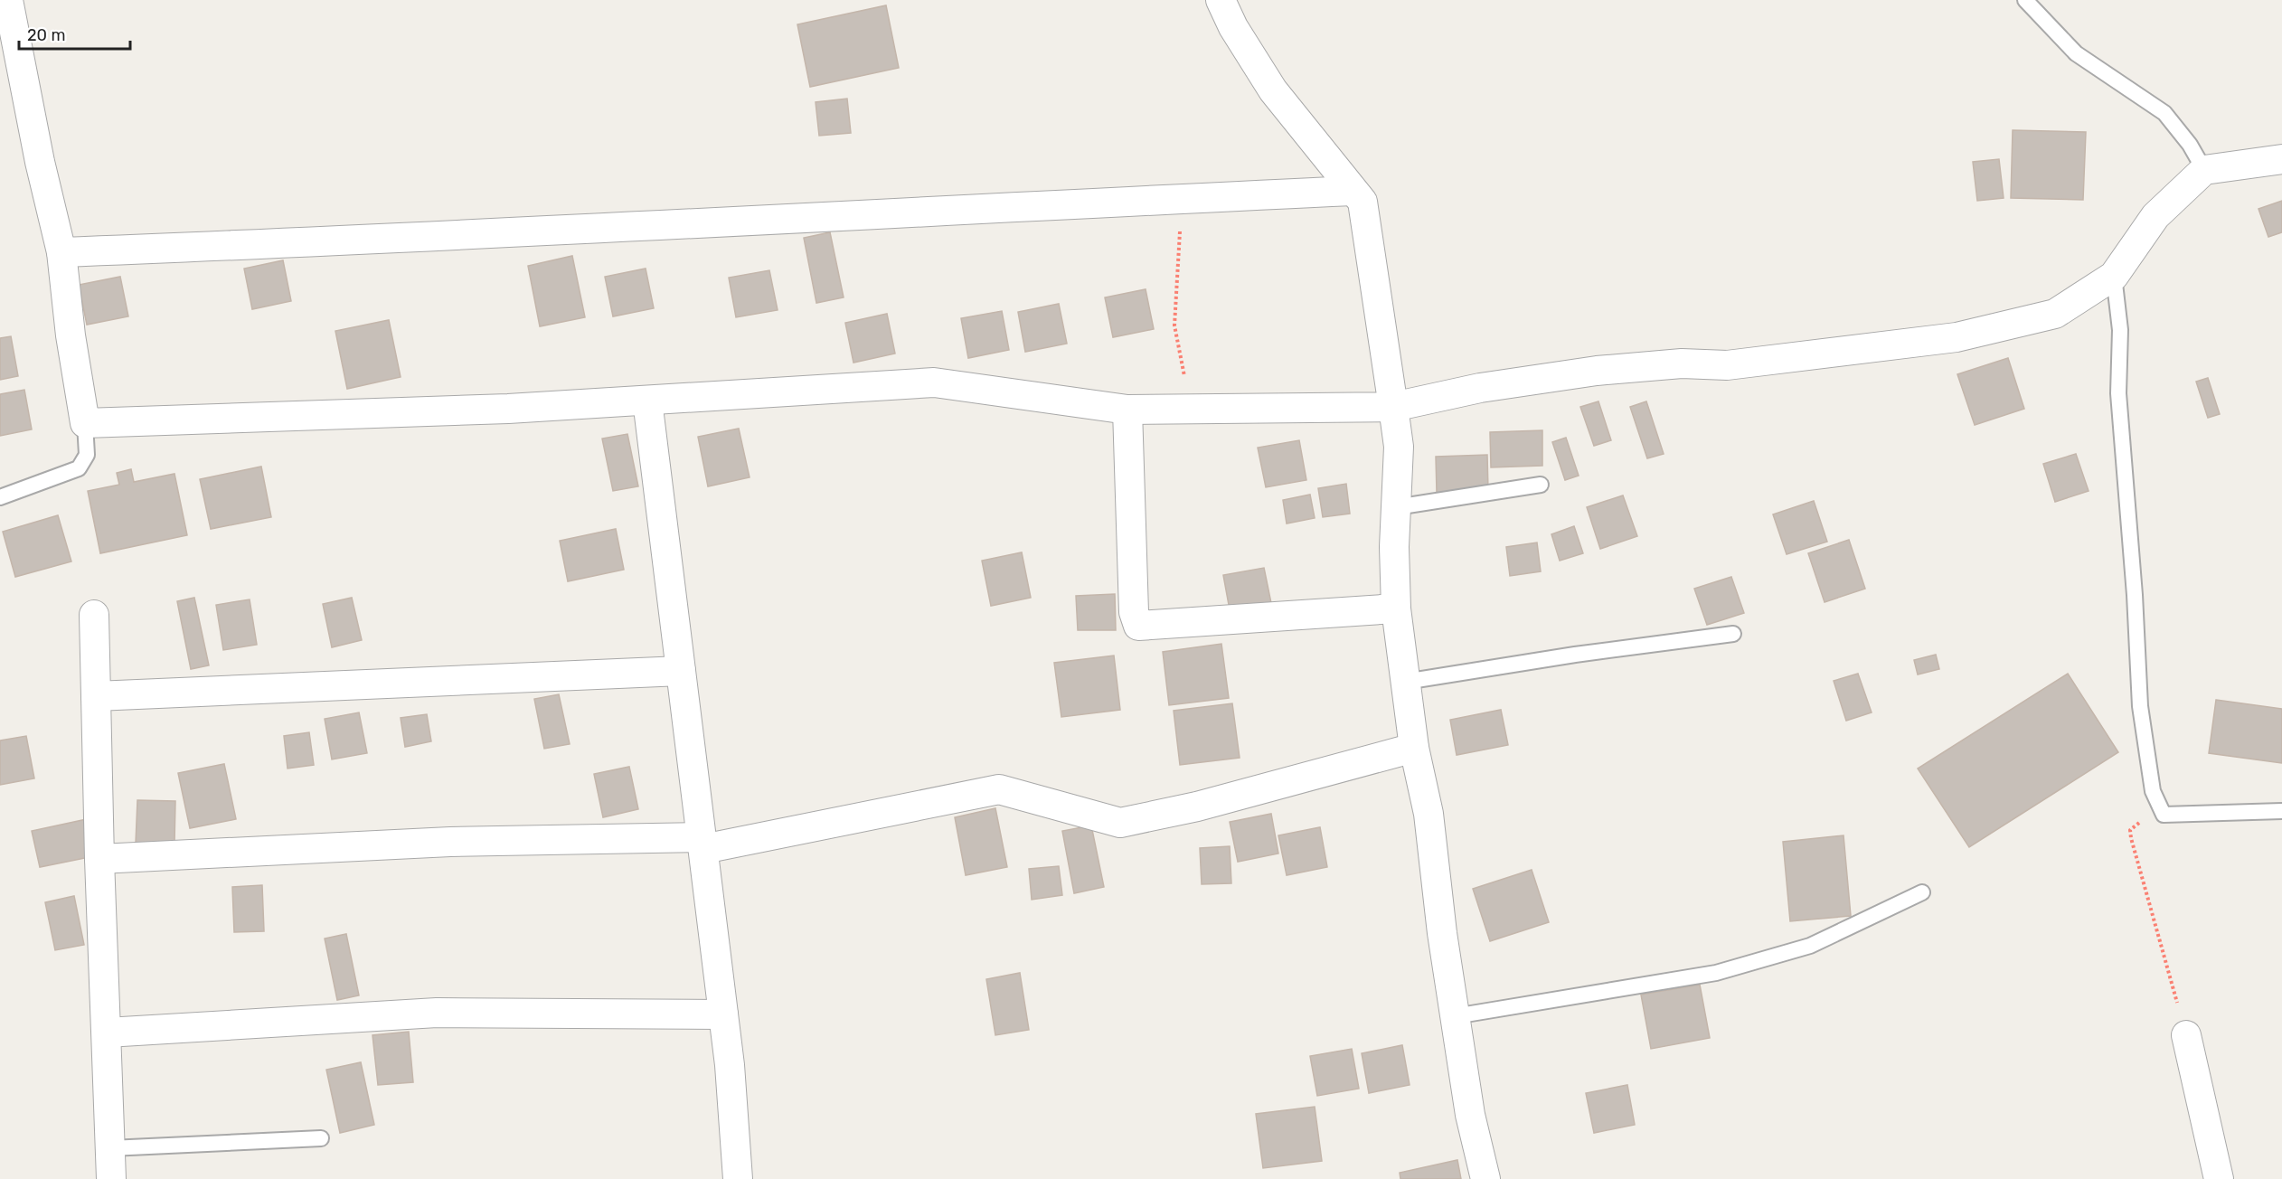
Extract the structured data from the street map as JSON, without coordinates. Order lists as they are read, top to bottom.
{
  "scale_bar": "20 m"
}
